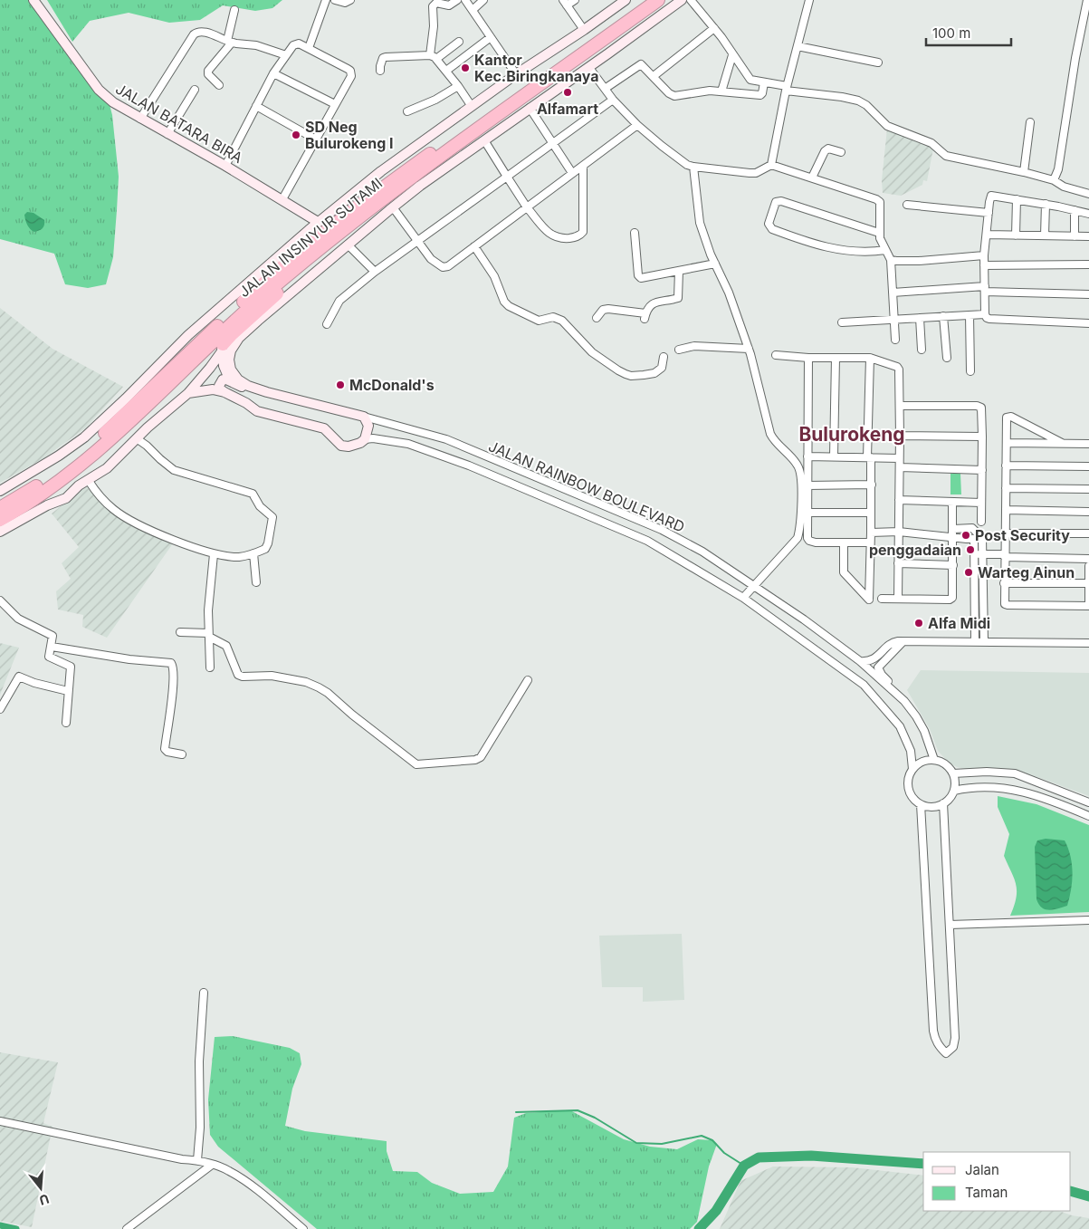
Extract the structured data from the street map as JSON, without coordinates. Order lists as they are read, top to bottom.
{
  "streets": {
    "highway": ["JALAN INSINYUR SUTAMI"],
    "street": ["JALAN BATARA BIRA", "JALAN RAINBOW BOULEVARD"]
  },
  "districts": ["Bulurokeng"],
  "places": [
    "Kantor Kec.Biringkanaya",
    "Alfamart",
    "SD Neg Bulurokeng I",
    "McDonald's",
    "Post Security",
    "penggadaian",
    "Warteg Ainun",
    "Alfa Midi"
  ],
  "legend": ["Jalan", "Taman"],
  "scale_bar": "100 m",
  "north": "bottom"
}
